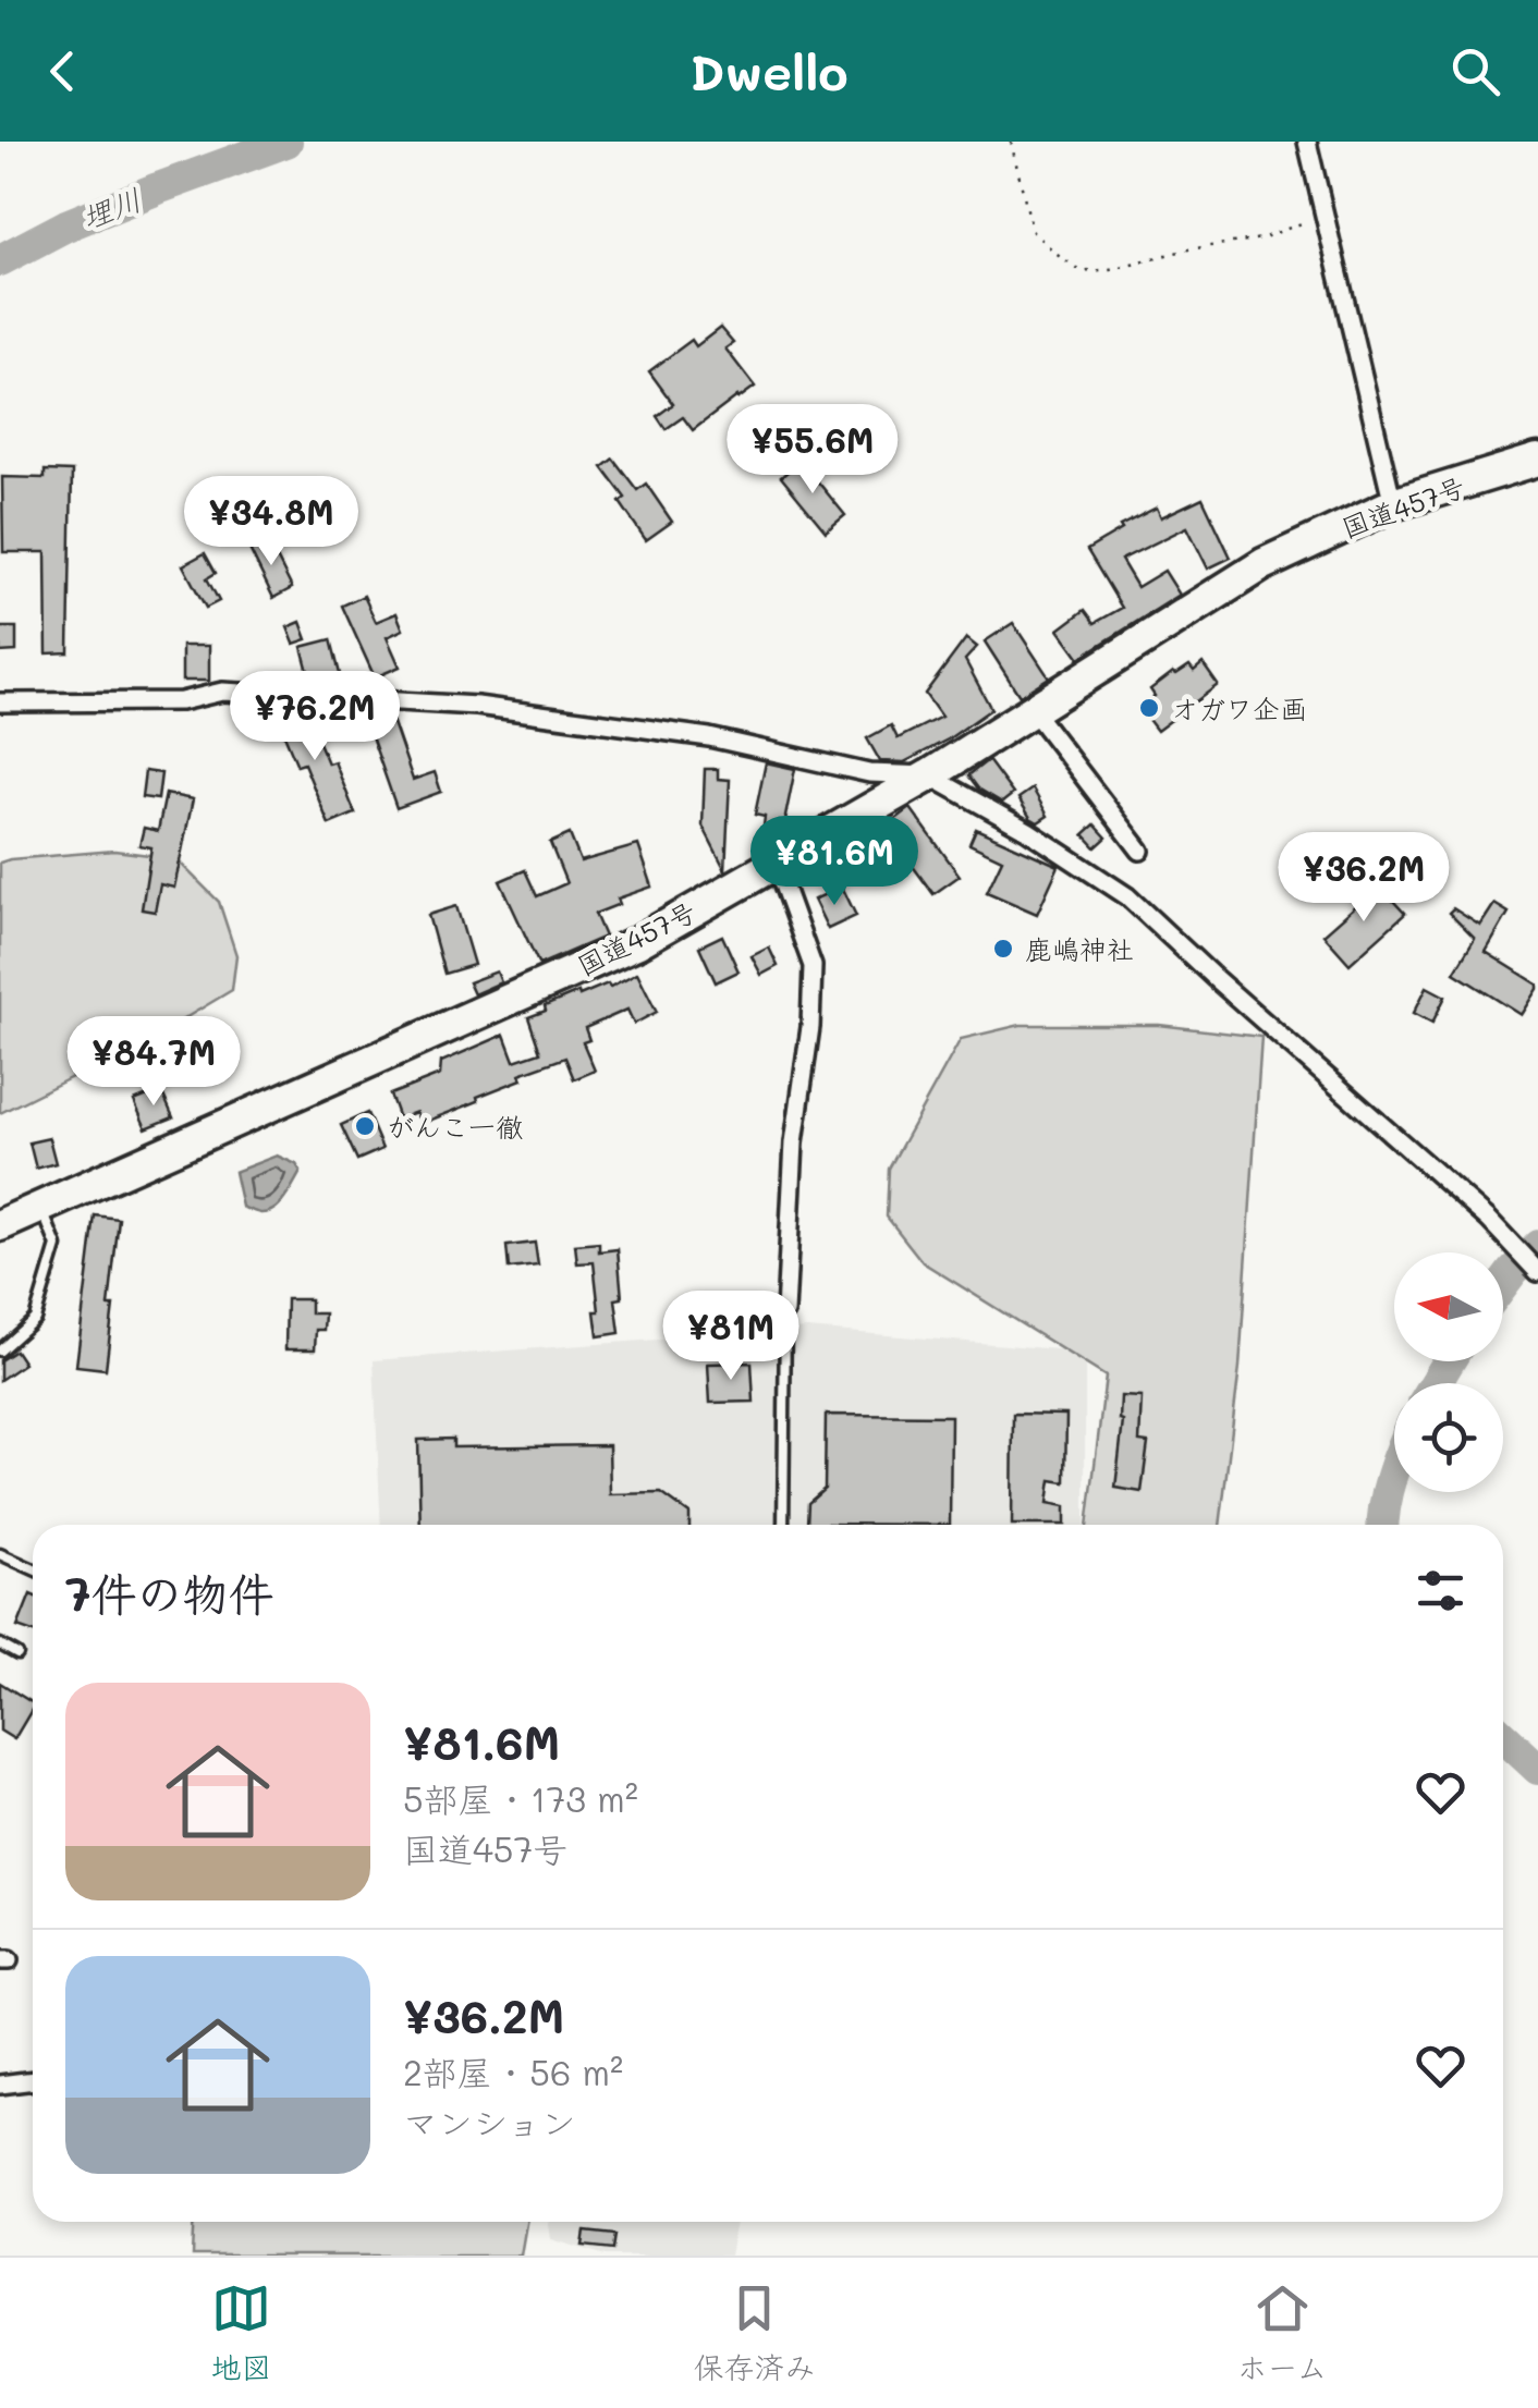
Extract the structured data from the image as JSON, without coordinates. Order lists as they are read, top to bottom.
{
  "streets": {
    "highway": ["国道457号"]
  },
  "water": ["埋川"],
  "places": ["オガワ企画", "鹿嶋神社", "がんこ一徹"],
  "north": "left",
  "page": {
    "header": "Dwello",
    "price": [
      "¥55.6M",
      "¥34.8M",
      "¥76.2M",
      "¥81.6M",
      "¥36.2M",
      "¥84.7M",
      "¥81M"
    ],
    "heading": "7件の物件",
    "list": [
      {
        "name": "¥81.6M",
        "note": "5部屋 · 173 m² · 国道457号"
      },
      {
        "name": "¥36.2M",
        "note": "2部屋 · 56 m² · マンション"
      }
    ],
    "tabs": ["地図", "保存済み", "ホーム"]
  }
}
